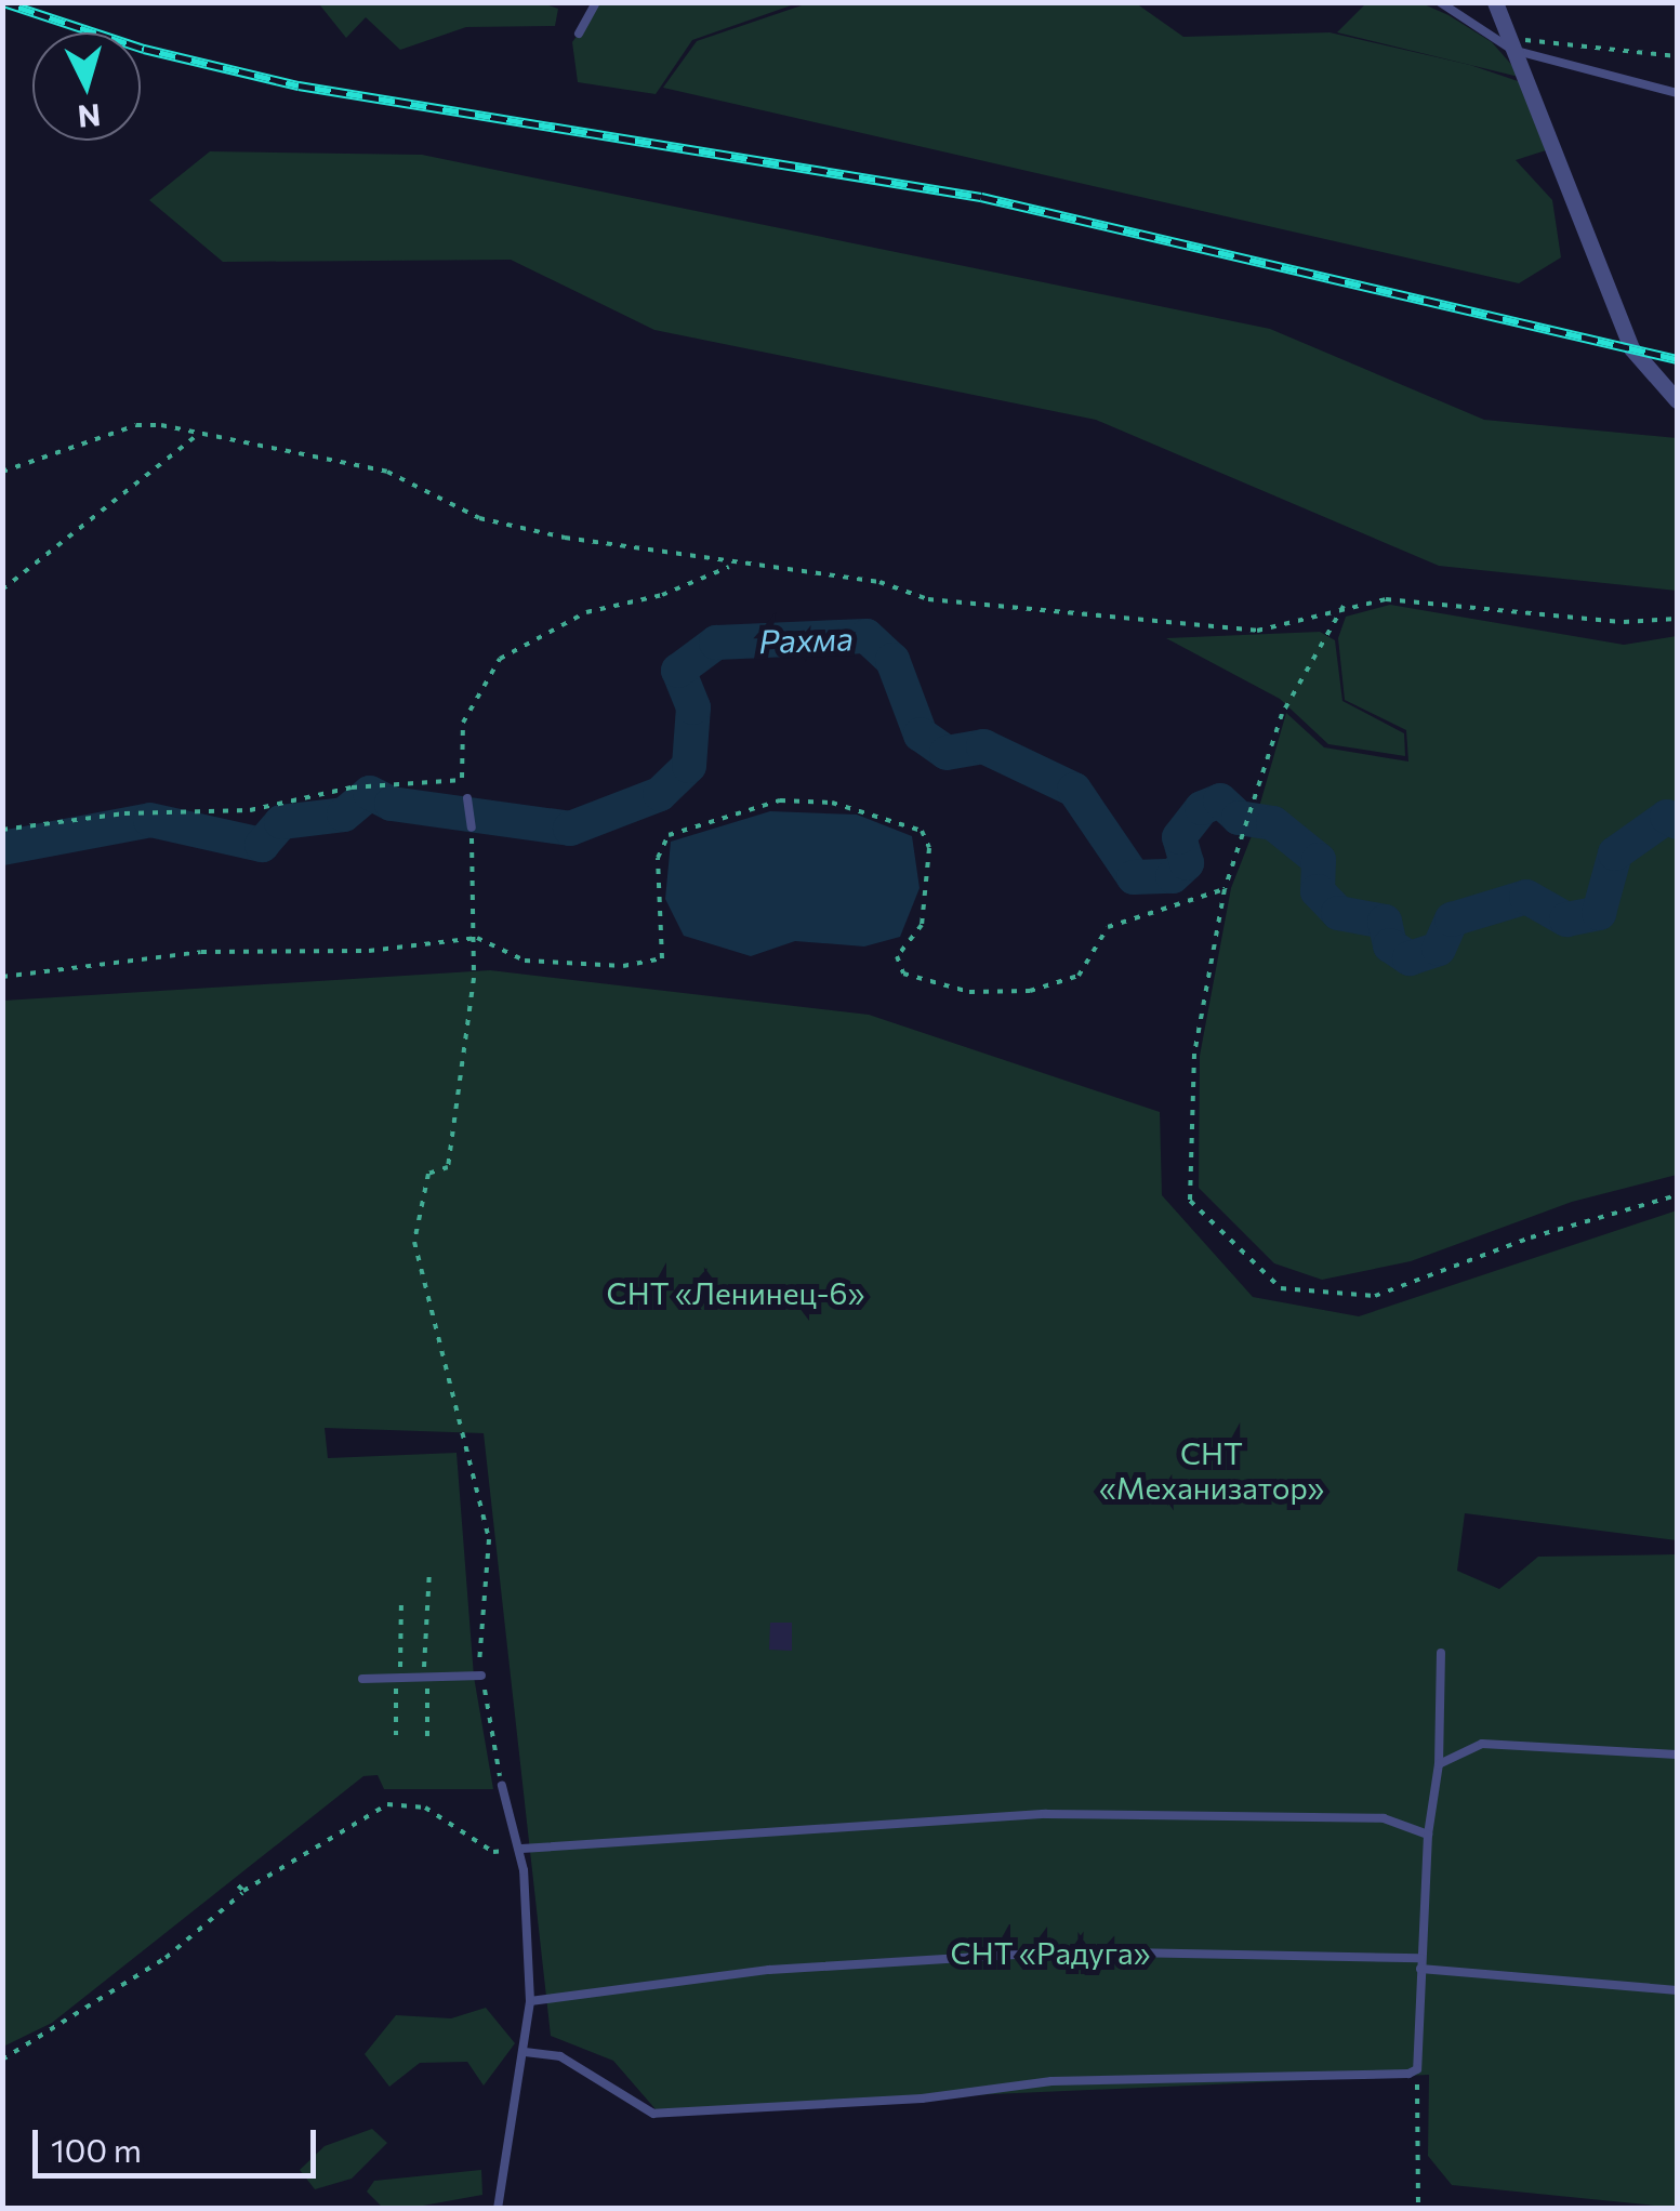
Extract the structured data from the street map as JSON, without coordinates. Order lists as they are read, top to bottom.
{
  "water": ["Рахма"],
  "parks": ["СНТ «Ленинец-6»", "СНТ «Механизатор»", "СНТ «Радуга»"],
  "scale_bar": "100 m",
  "north": "bottom"
}
